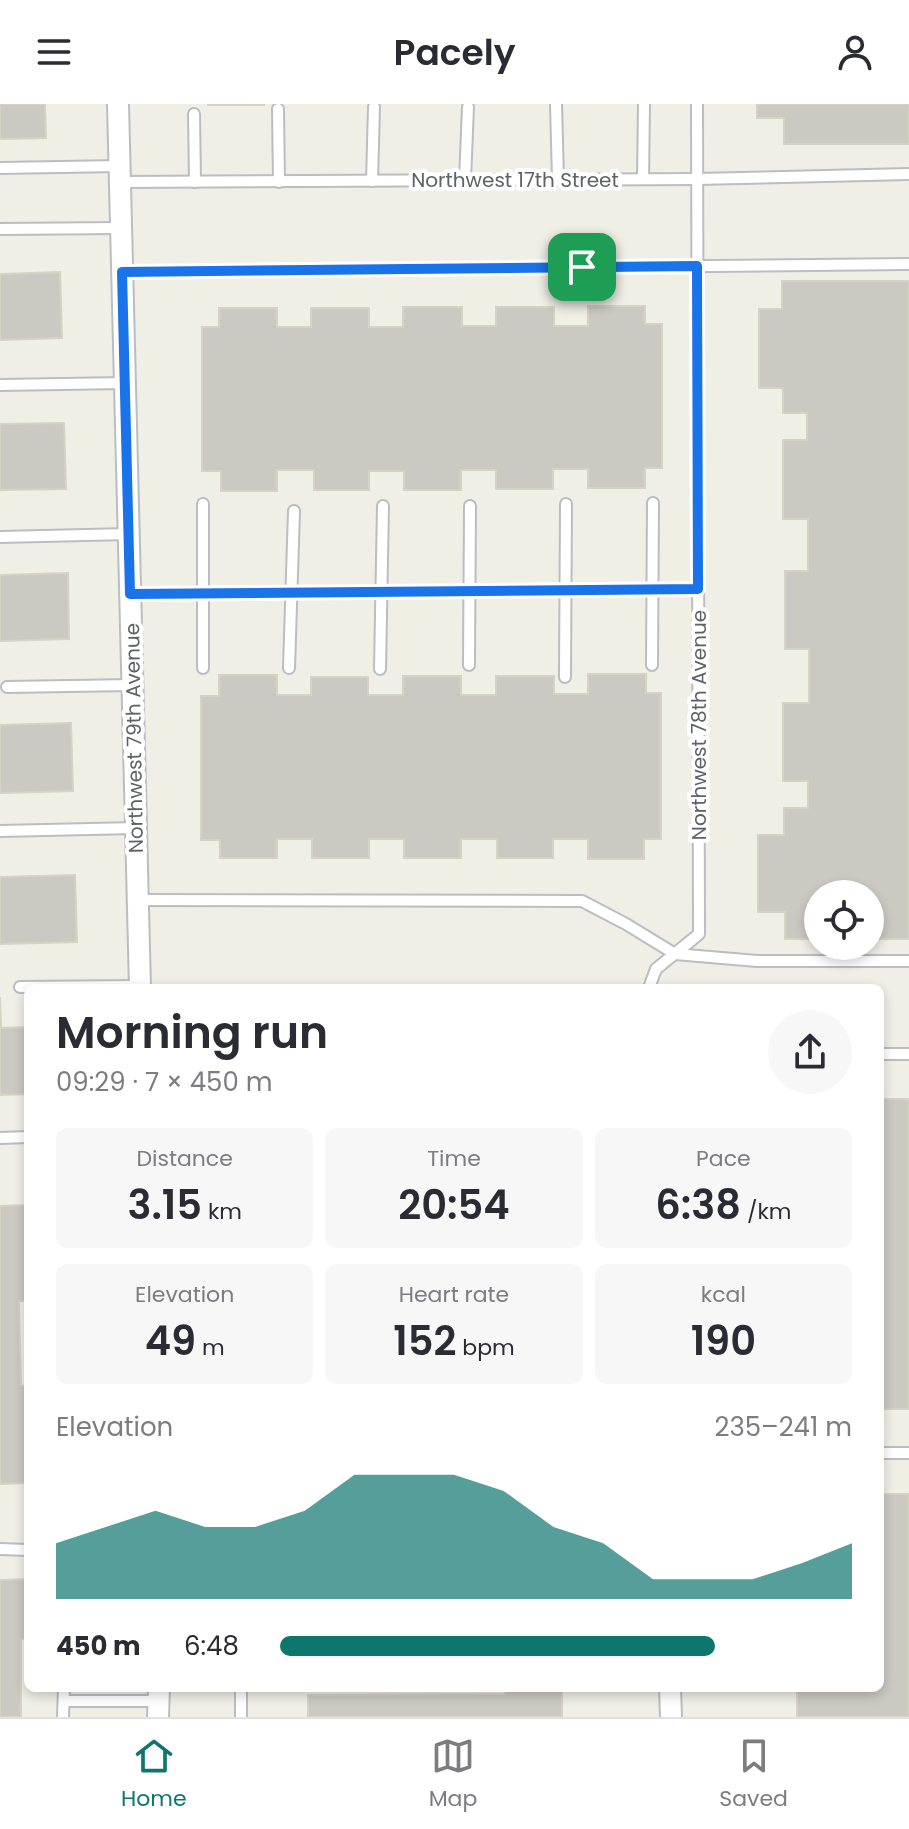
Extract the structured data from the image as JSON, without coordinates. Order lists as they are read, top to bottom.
{
  "streets": {
    "street": ["Northwest 79th Avenue"],
    "lane": ["Northwest 17th Street", "Northwest 78th Avenue"]
  },
  "crossings": [
    ["Northwest 17th Street", "Northwest 78th Avenue"],
    ["Northwest 17th Street", "Northwest 79th Avenue"]
  ],
  "page": {
    "header": "Pacely",
    "heading": ["Morning run", "09:29 · 7 × 450 m"],
    "stats": [
      ["Distance", "3.15 km"],
      ["Time", "20:54"],
      ["Pace", "6:38 /km"],
      ["Elevation", "49 m"],
      ["Heart rate", "152 bpm"],
      ["kcal", "190"]
    ],
    "chart": ["Elevation", "235–241 m"],
    "list": [
      {
        "name": "450 m",
        "note": "6:48"
      }
    ],
    "tabs": ["Home", "Map", "Saved"]
  }
}
